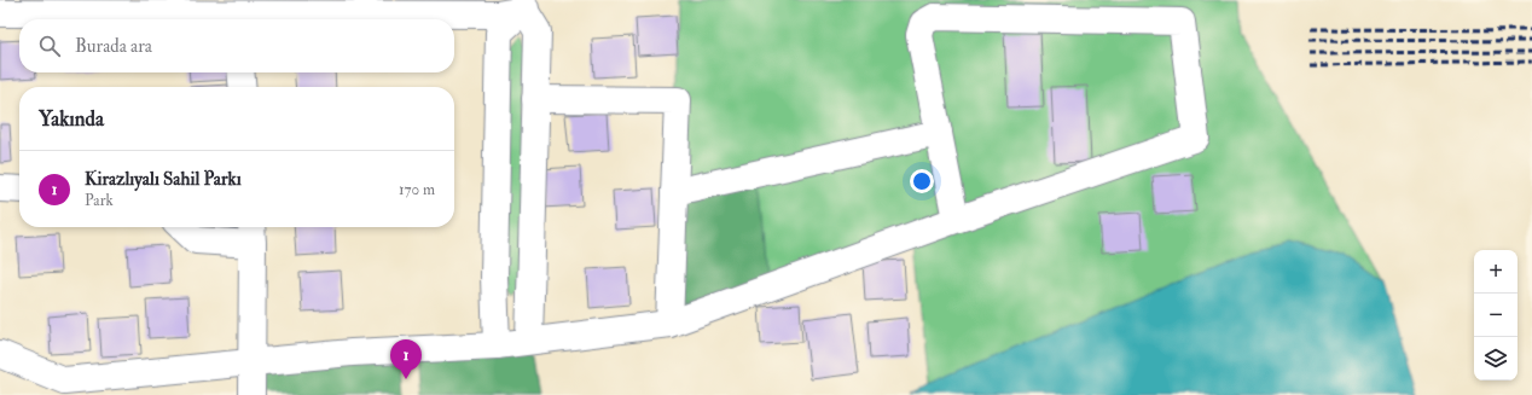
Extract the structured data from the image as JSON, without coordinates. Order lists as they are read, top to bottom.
{
  "page": {
    "search": "Burada ara",
    "heading": "Yakında",
    "list": [
      {
        "mark": "1",
        "name": "Kirazlıyalı Sahil Parkı",
        "note": "Park",
        "value": "170 m"
      }
    ],
    "map_buttons": ["+", "−"],
    "pins": "1"
  }
}
